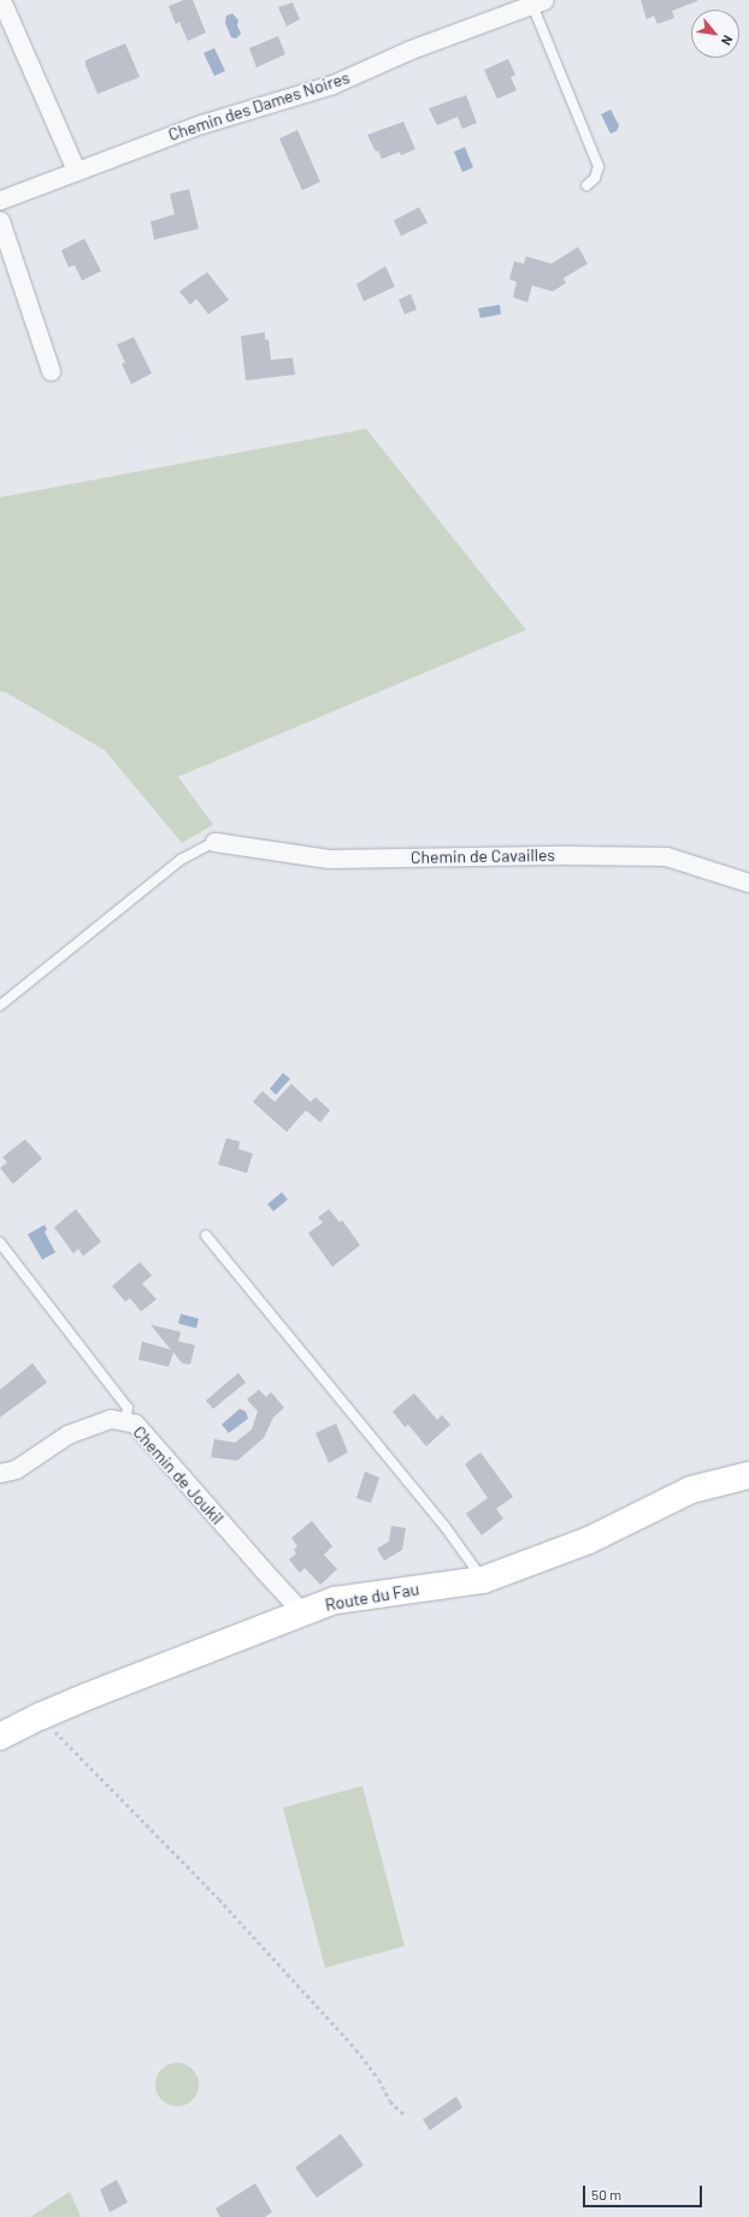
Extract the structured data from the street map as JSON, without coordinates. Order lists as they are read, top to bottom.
{
  "streets": {
    "street": [
      "Chemin des Dames Noires",
      "Chemin de Cavailles",
      "Chemin de Joukil",
      "Route du Fau"
    ]
  },
  "crossings": [
    ["Chemin de Joukil", "Route du Fau"]
  ],
  "scale_bar": "50 m",
  "north": "bottom right"
}
